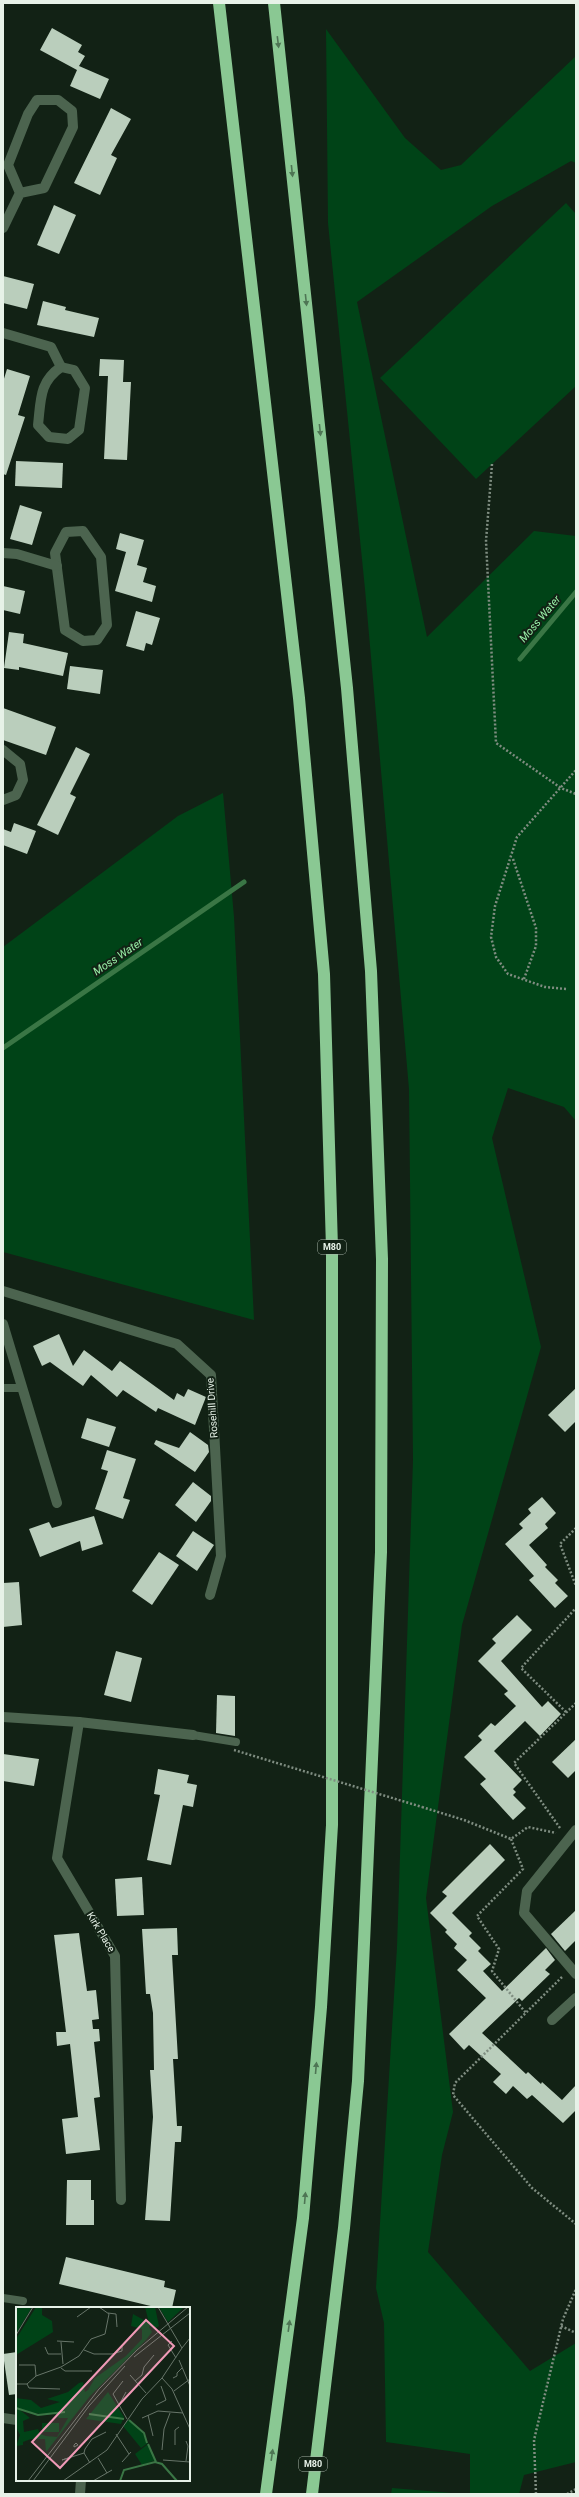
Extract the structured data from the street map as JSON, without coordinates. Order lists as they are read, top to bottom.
{
  "streets": {
    "highway": ["M80"],
    "street": ["Rosehill Drive", "Kirk Place"]
  },
  "water": ["Moss Water"]
}
